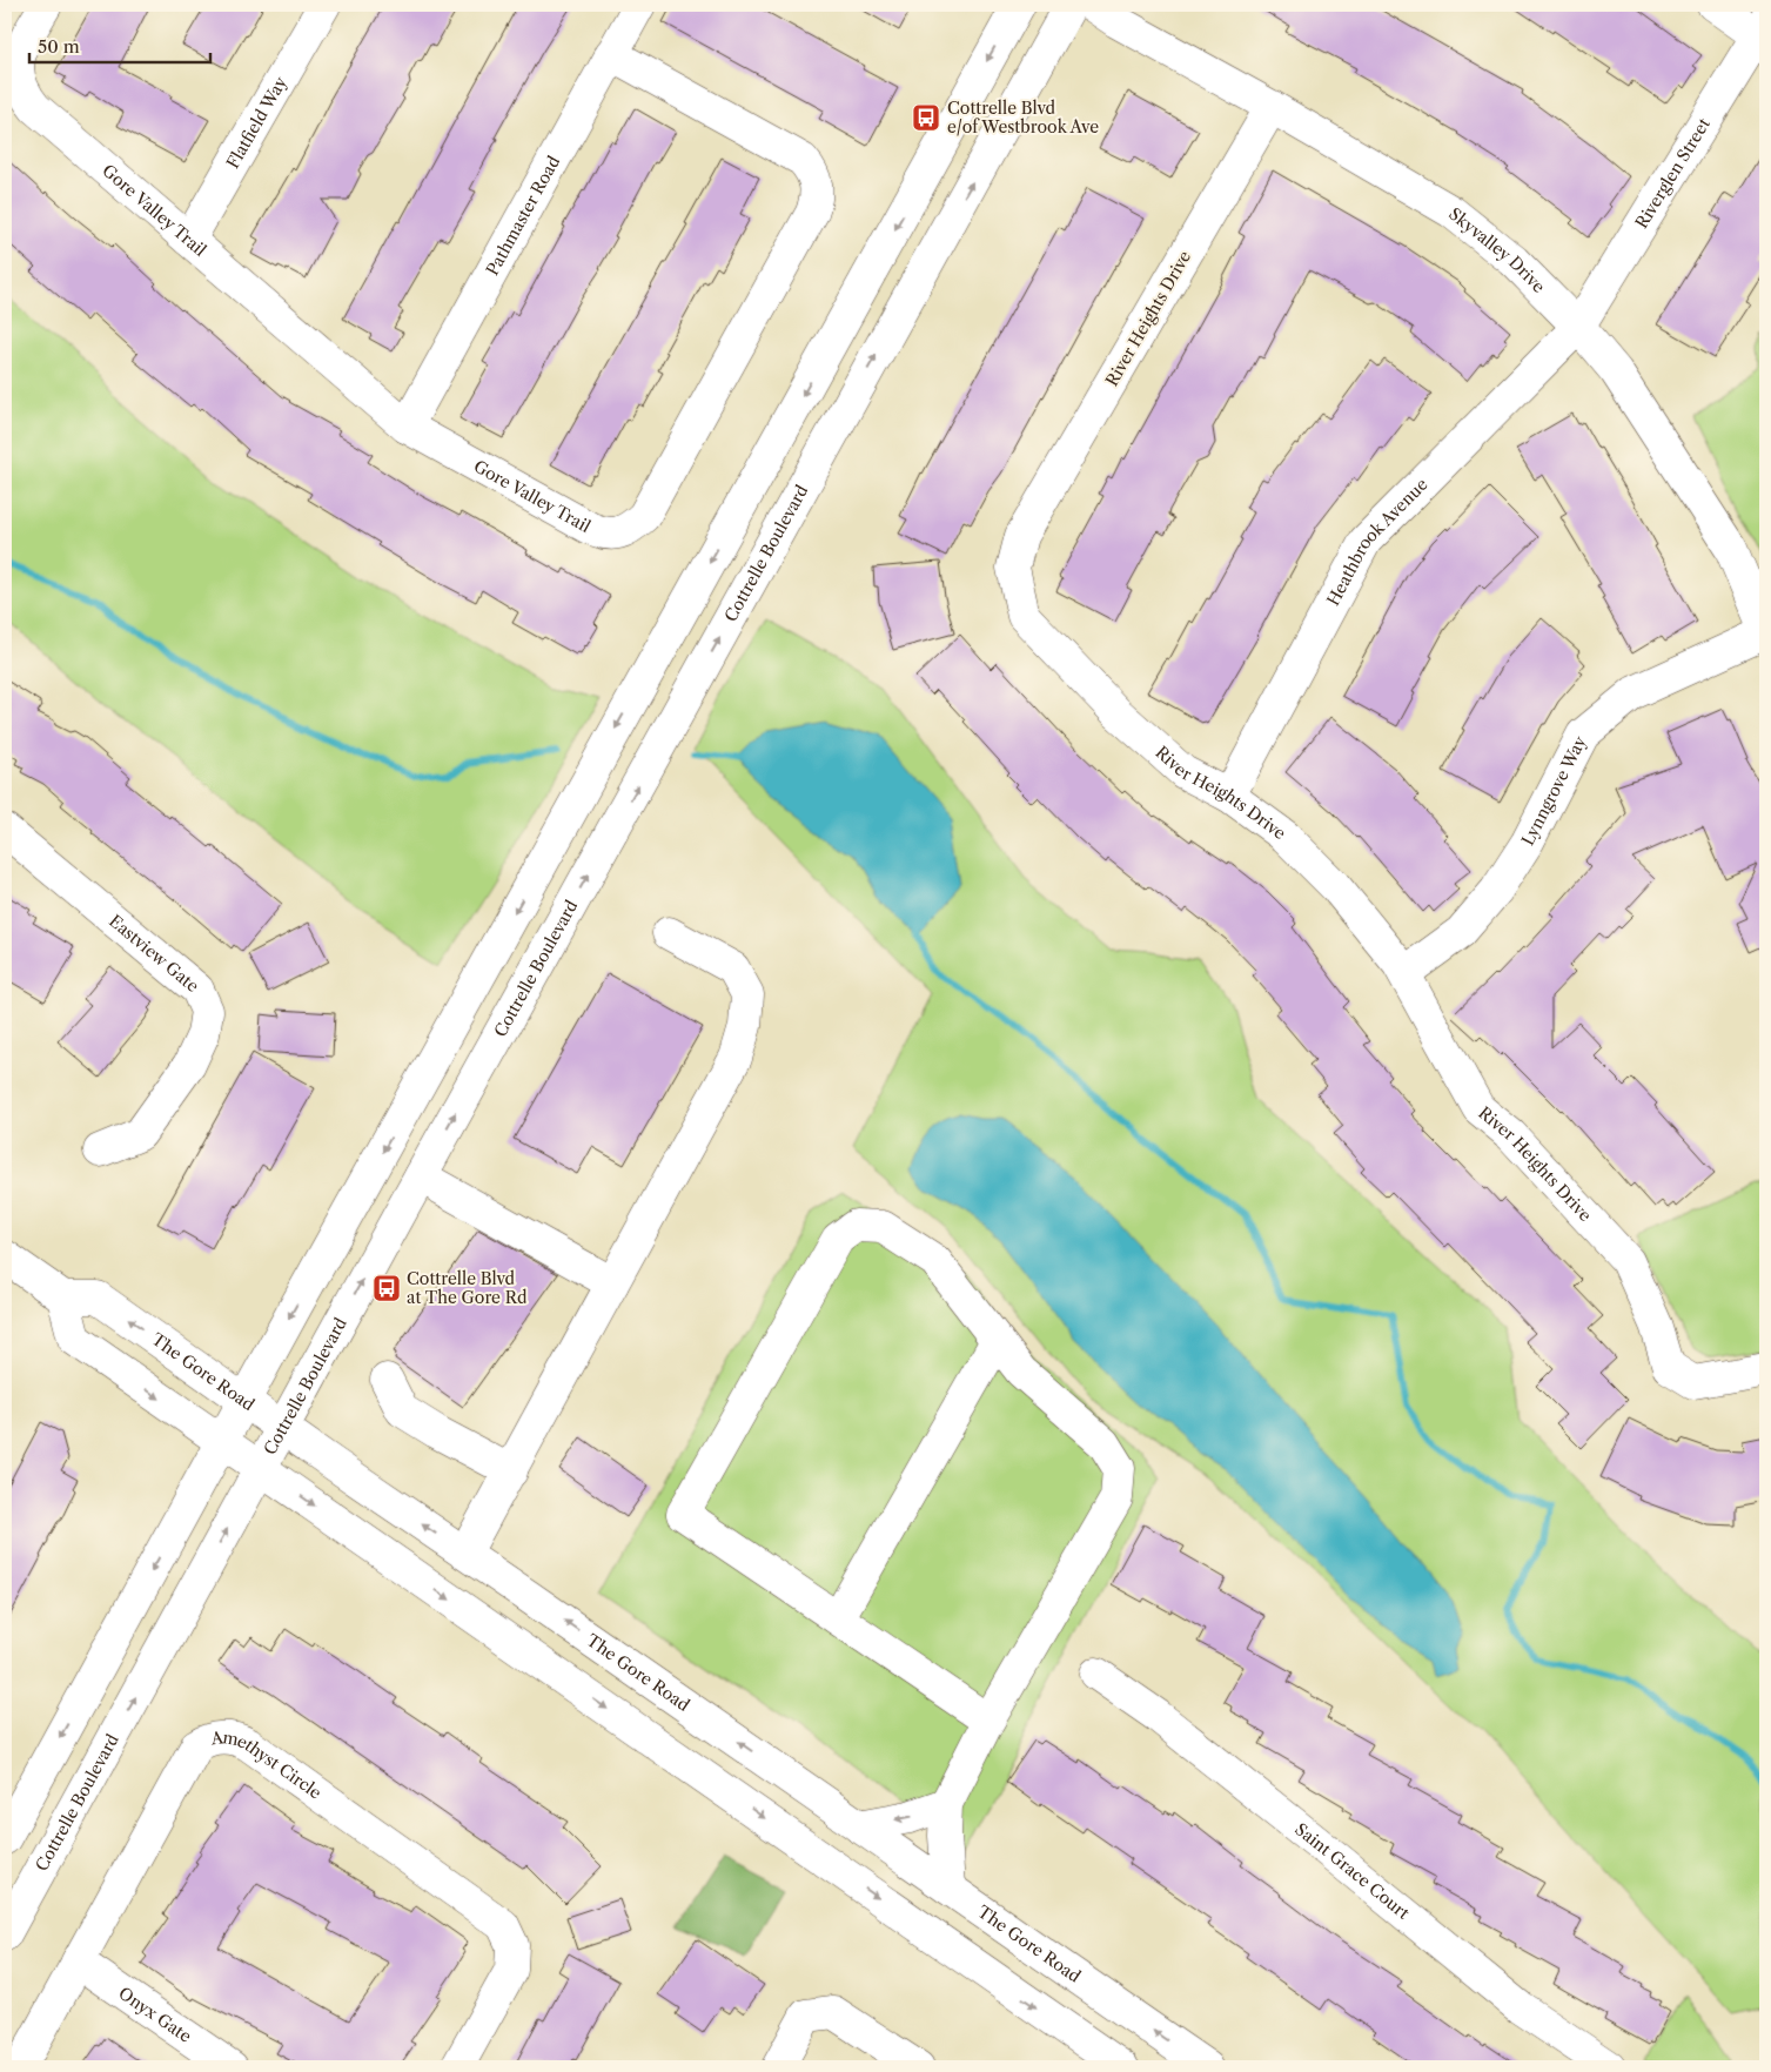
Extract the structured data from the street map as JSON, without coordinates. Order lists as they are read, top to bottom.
{
  "streets": {
    "street": [
      "Flatfield Way",
      "Riverglen Street",
      "Gore Valley Trail",
      "Pathmaster Road",
      "Skyvalley Drive",
      "River Heights Drive",
      "Heathbrook Avenue",
      "Cottrelle Boulevard",
      "Lynngrove Way",
      "Eastview Gate",
      "The Gore Road",
      "Amethyst Circle",
      "Saint Grace Court",
      "Onyx Gate"
    ]
  },
  "crossings": [
    ["Flatfield Way", "Gore Valley Trail"],
    ["Riverglen Street", "Skyvalley Drive"],
    ["Riverglen Street", "Heathbrook Avenue"],
    ["Gore Valley Trail", "Pathmaster Road"],
    ["Skyvalley Drive", "River Heights Drive"],
    ["Skyvalley Drive", "Heathbrook Avenue"],
    ["Skyvalley Drive", "Lynngrove Way"],
    ["River Heights Drive", "Heathbrook Avenue"],
    ["River Heights Drive", "Lynngrove Way"],
    ["Cottrelle Boulevard", "The Gore Road"],
    ["Amethyst Circle", "Onyx Gate"]
  ],
  "places": {
    "bus stop": ["Cottrelle Blvd e/of Westbrook Ave", "Cottrelle Blvd at The Gore Rd"]
  },
  "scale_bar": "50 m"
}
